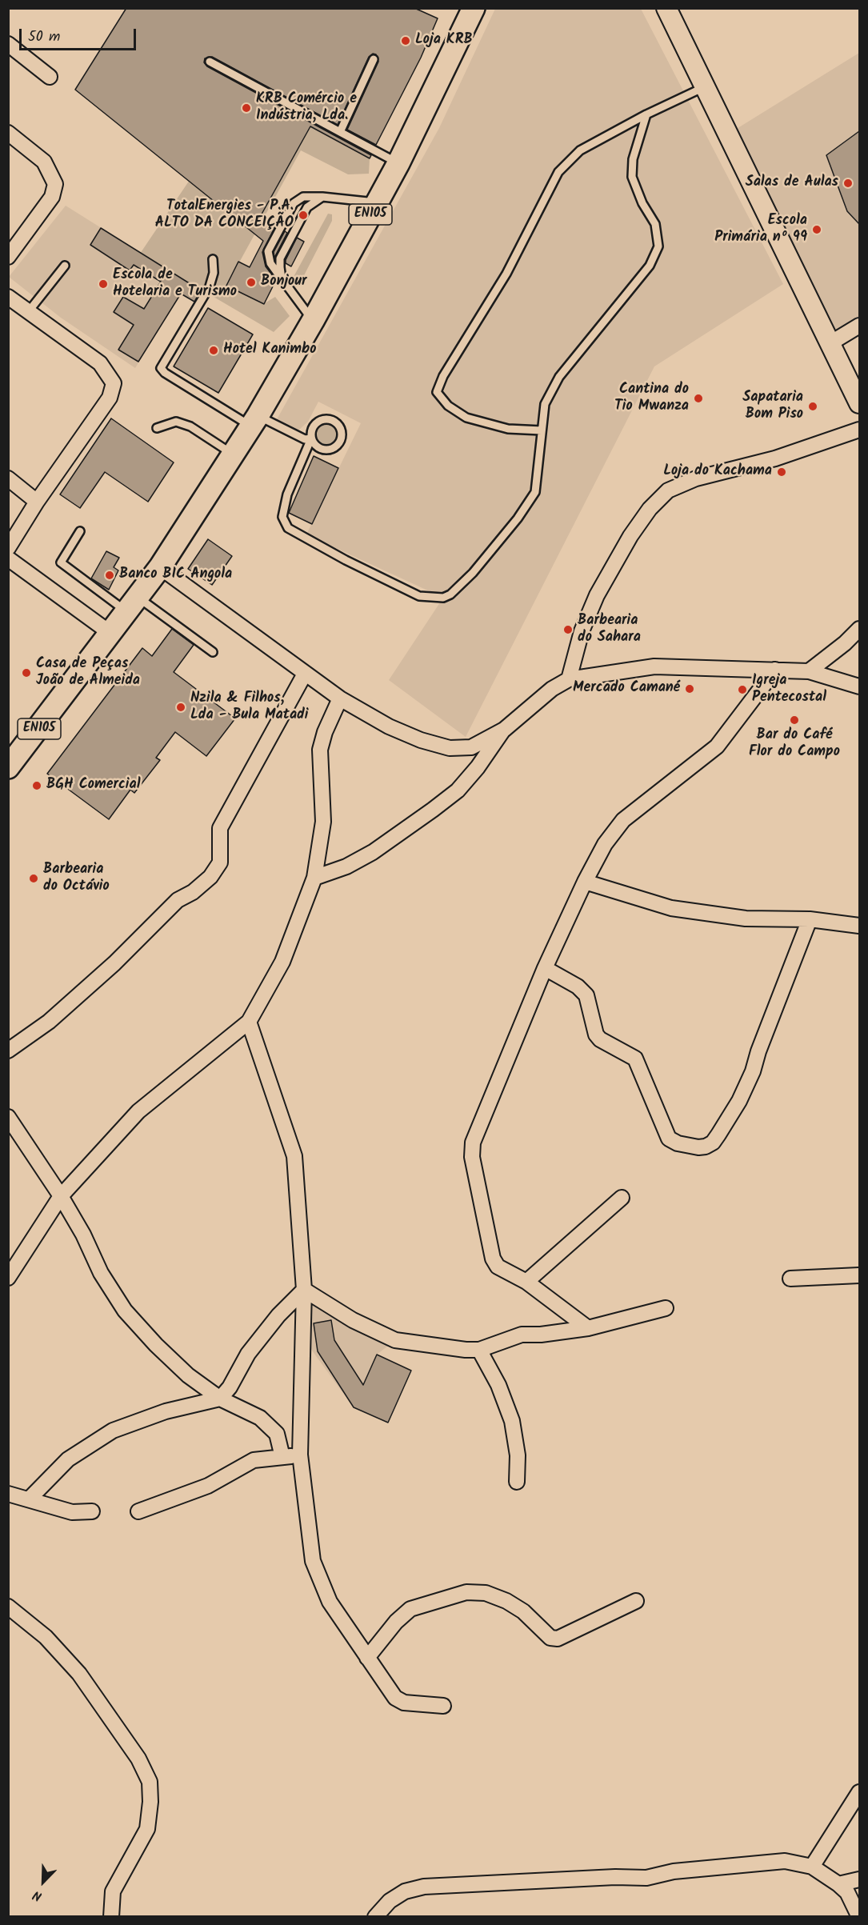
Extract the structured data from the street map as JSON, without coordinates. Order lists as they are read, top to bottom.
{
  "streets": {
    "main road": ["EN105"]
  },
  "places": [
    "Loja KRB",
    "KRB Comércio e Indústria, Lda.",
    "Salas de Aulas",
    "TotalEnergies - P.A. ALTO DA CONCEIÇÃO",
    "Escola Primária nº 99",
    "Bonjour",
    "Escola de Hotelaria e Turismo",
    "Hotel Kanimbo",
    "Cantina do Tio Mwanza",
    "Sapataria Bom Piso",
    "Loja do Kachama",
    "Banco BIC Angola",
    "Barbearia do Sahara",
    "Casa de Peças João de Almeida",
    "Mercado Camané",
    "Igreja Pentecostal",
    "Nzila & Filhos, Lda - Bula Matadi",
    "Bar do Café Flor do Campo",
    "BGH Comercial",
    "Barbearia do Octávio"
  ],
  "scale_bar": "50 m",
  "north": "bottom left"
}
